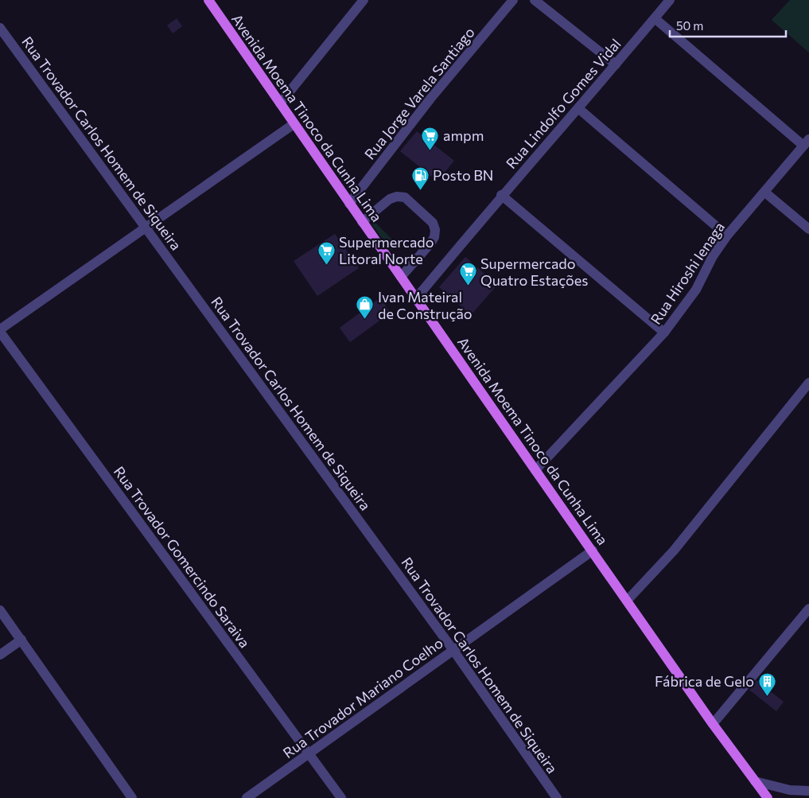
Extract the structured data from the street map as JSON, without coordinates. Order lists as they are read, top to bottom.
{
  "streets": {
    "main road": ["Avenida Moema Tinoco da Cunha Lima"],
    "street": [
      "Rua Jorge Varela Santiago",
      "Rua Lindolfo Gomes Vidal",
      "Rua Trovador Carlos Homem de Siqueira",
      "Rua Hiroshi Ienaga",
      "Rua Trovador Gomercindo Saraiva",
      "Rua Trovador Mariano Coelho"
    ]
  },
  "crossings": [
    ["Rua Jorge Varela Santiago", "Avenida Moema Tinoco da Cunha Lima"],
    ["Rua Lindolfo Gomes Vidal", "Avenida Moema Tinoco da Cunha Lima"],
    ["Avenida Moema Tinoco da Cunha Lima", "Rua Hiroshi Ienaga"],
    ["Avenida Moema Tinoco da Cunha Lima", "Rua Trovador Mariano Coelho"],
    ["Rua Trovador Carlos Homem de Siqueira", "Rua Trovador Mariano Coelho"],
    ["Rua Trovador Gomercindo Saraiva", "Rua Trovador Mariano Coelho"]
  ],
  "places": {
    "supermarket": ["ampm", "Supermercado Litoral Norte", "Supermercado Quatro Estações"],
    "fuel station": ["Posto BN"],
    "shop": ["Ivan Mateiral de Construção"],
    "building": ["Fábrica de Gelo"]
  },
  "scale_bar": "50 m"
}
